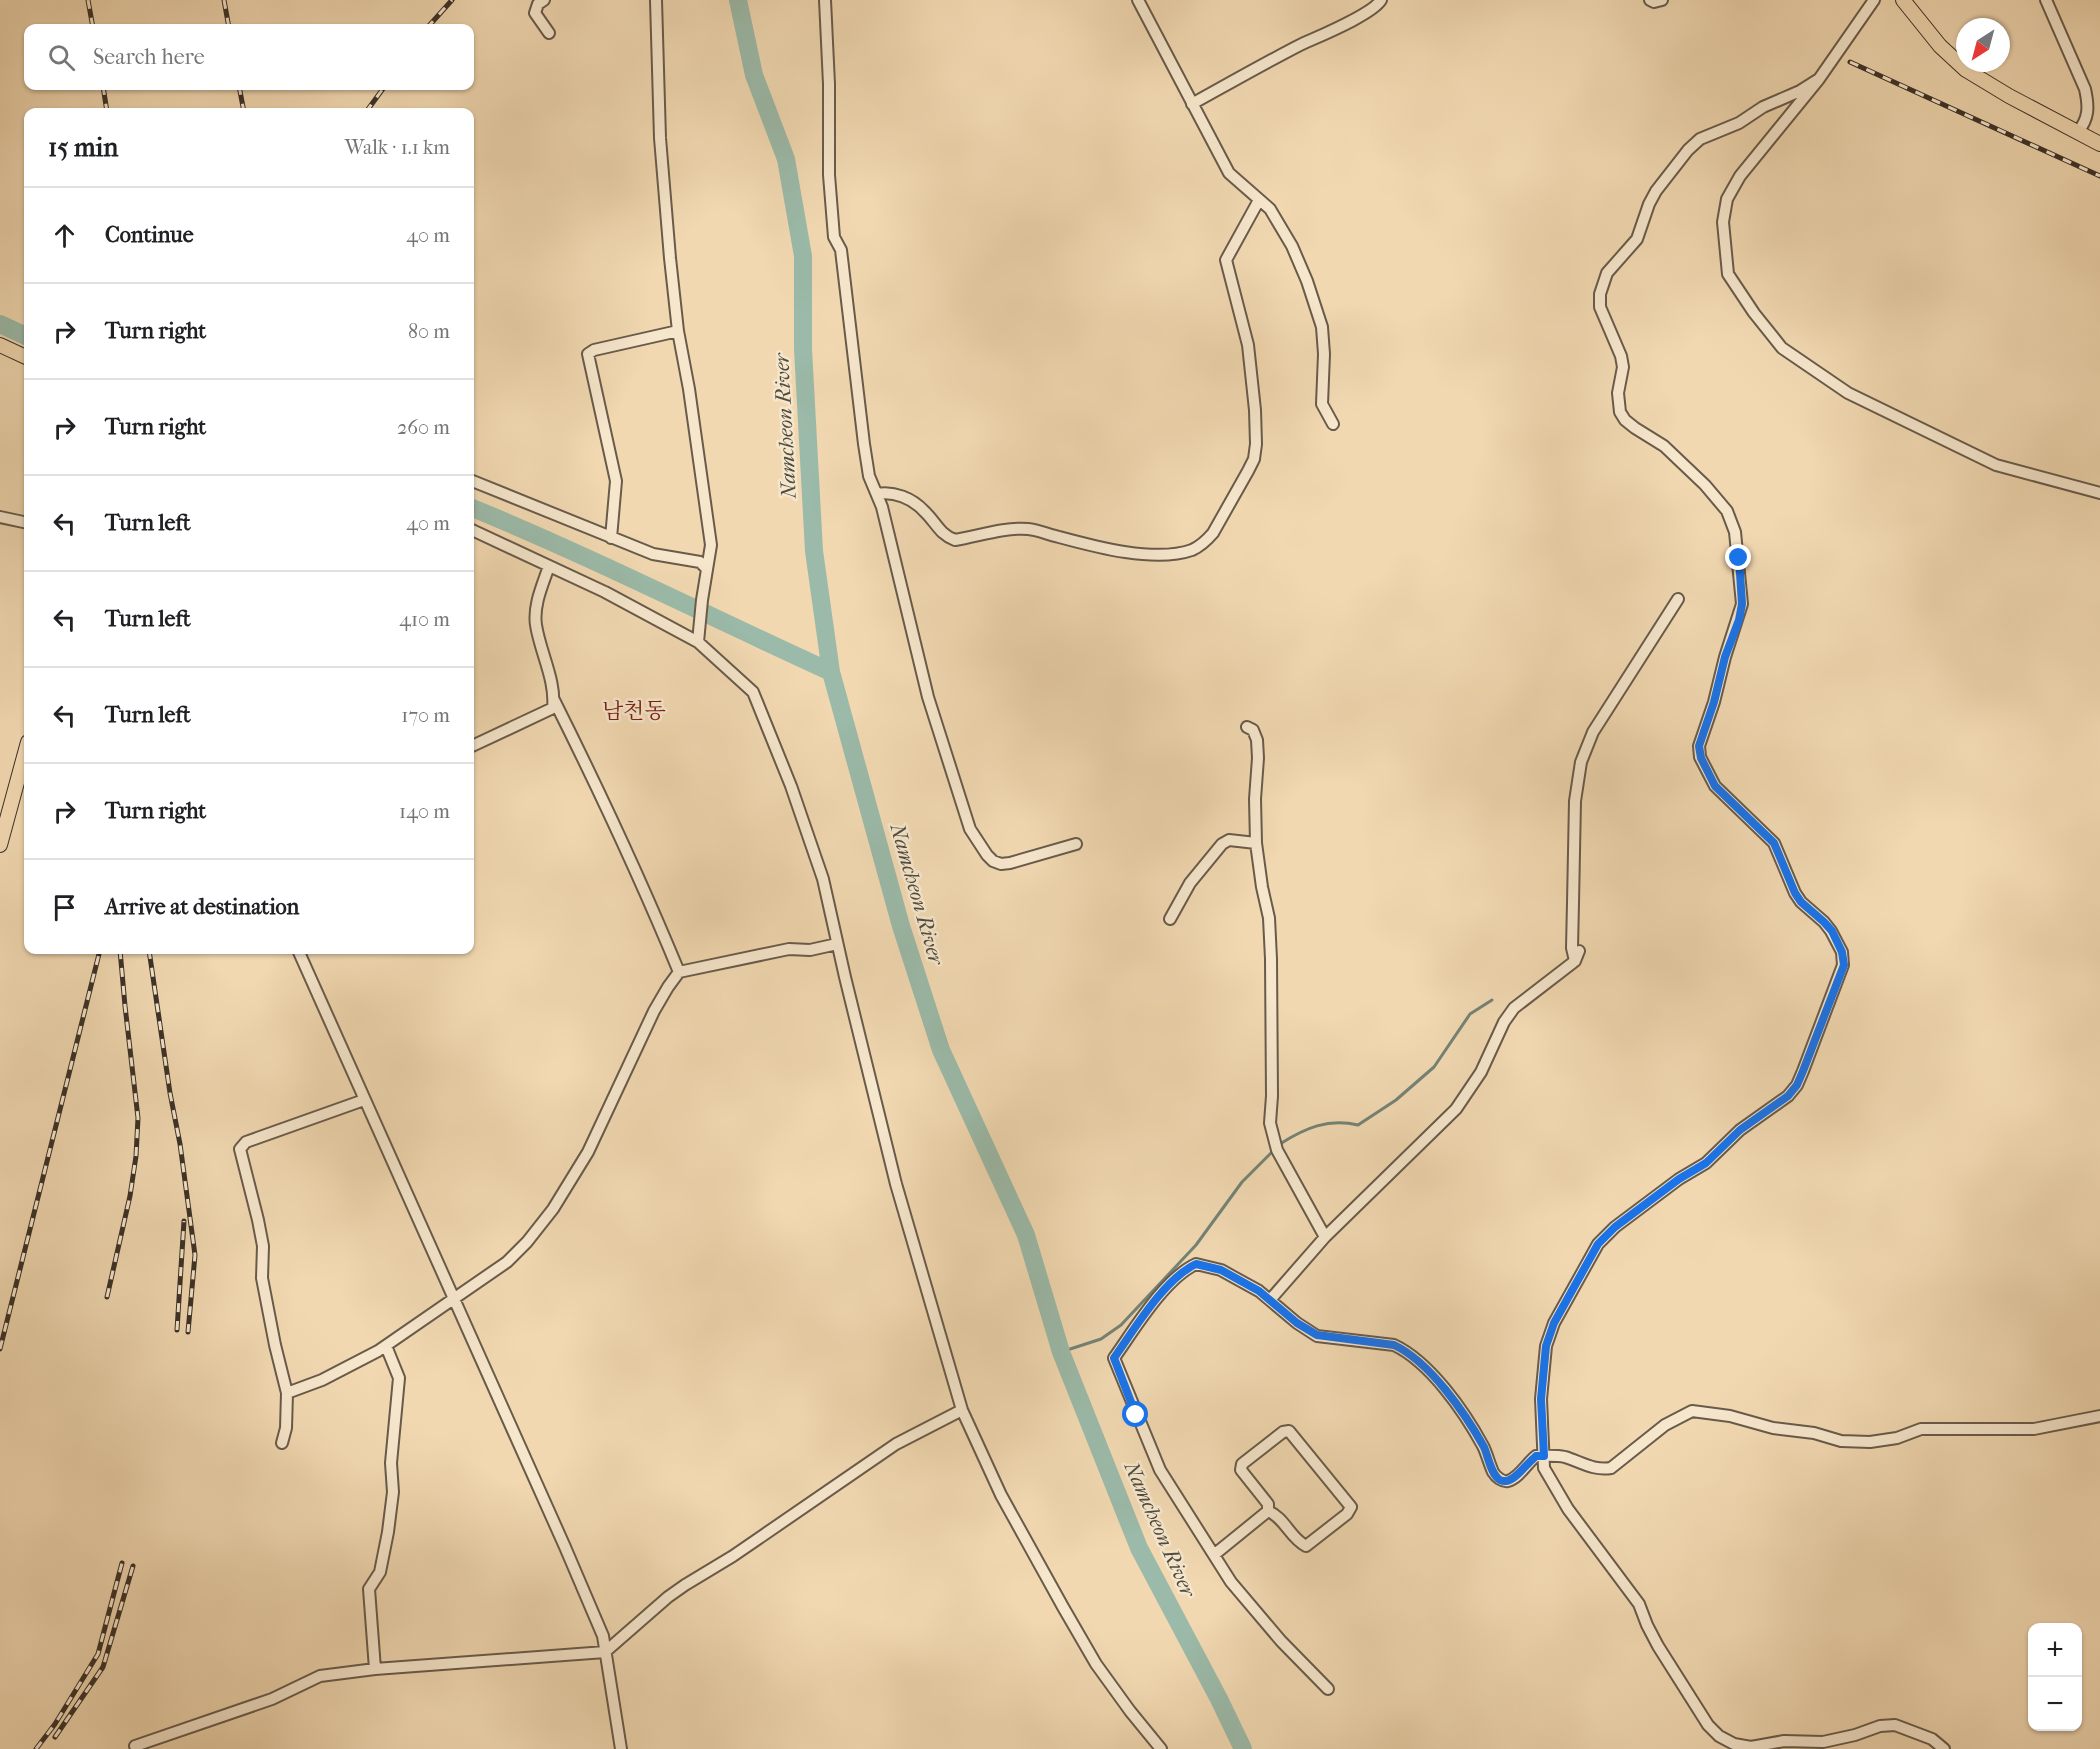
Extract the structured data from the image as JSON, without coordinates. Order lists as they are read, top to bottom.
{
  "districts": ["남천동"],
  "water": ["Namcheon River"],
  "north": "bottom left",
  "page": {
    "search": "Search here",
    "heading": ["15 min", "Walk · 1.1 km"],
    "list": [
      ["Continue", "40 m"],
      ["Turn right", "80 m"],
      ["Turn right", "260 m"],
      ["Turn left", "40 m"],
      ["Turn left", "410 m"],
      ["Turn left", "170 m"],
      ["Turn right", "140 m"],
      "Arrive at destination"
    ],
    "map_buttons": ["+", "−"]
  }
}
